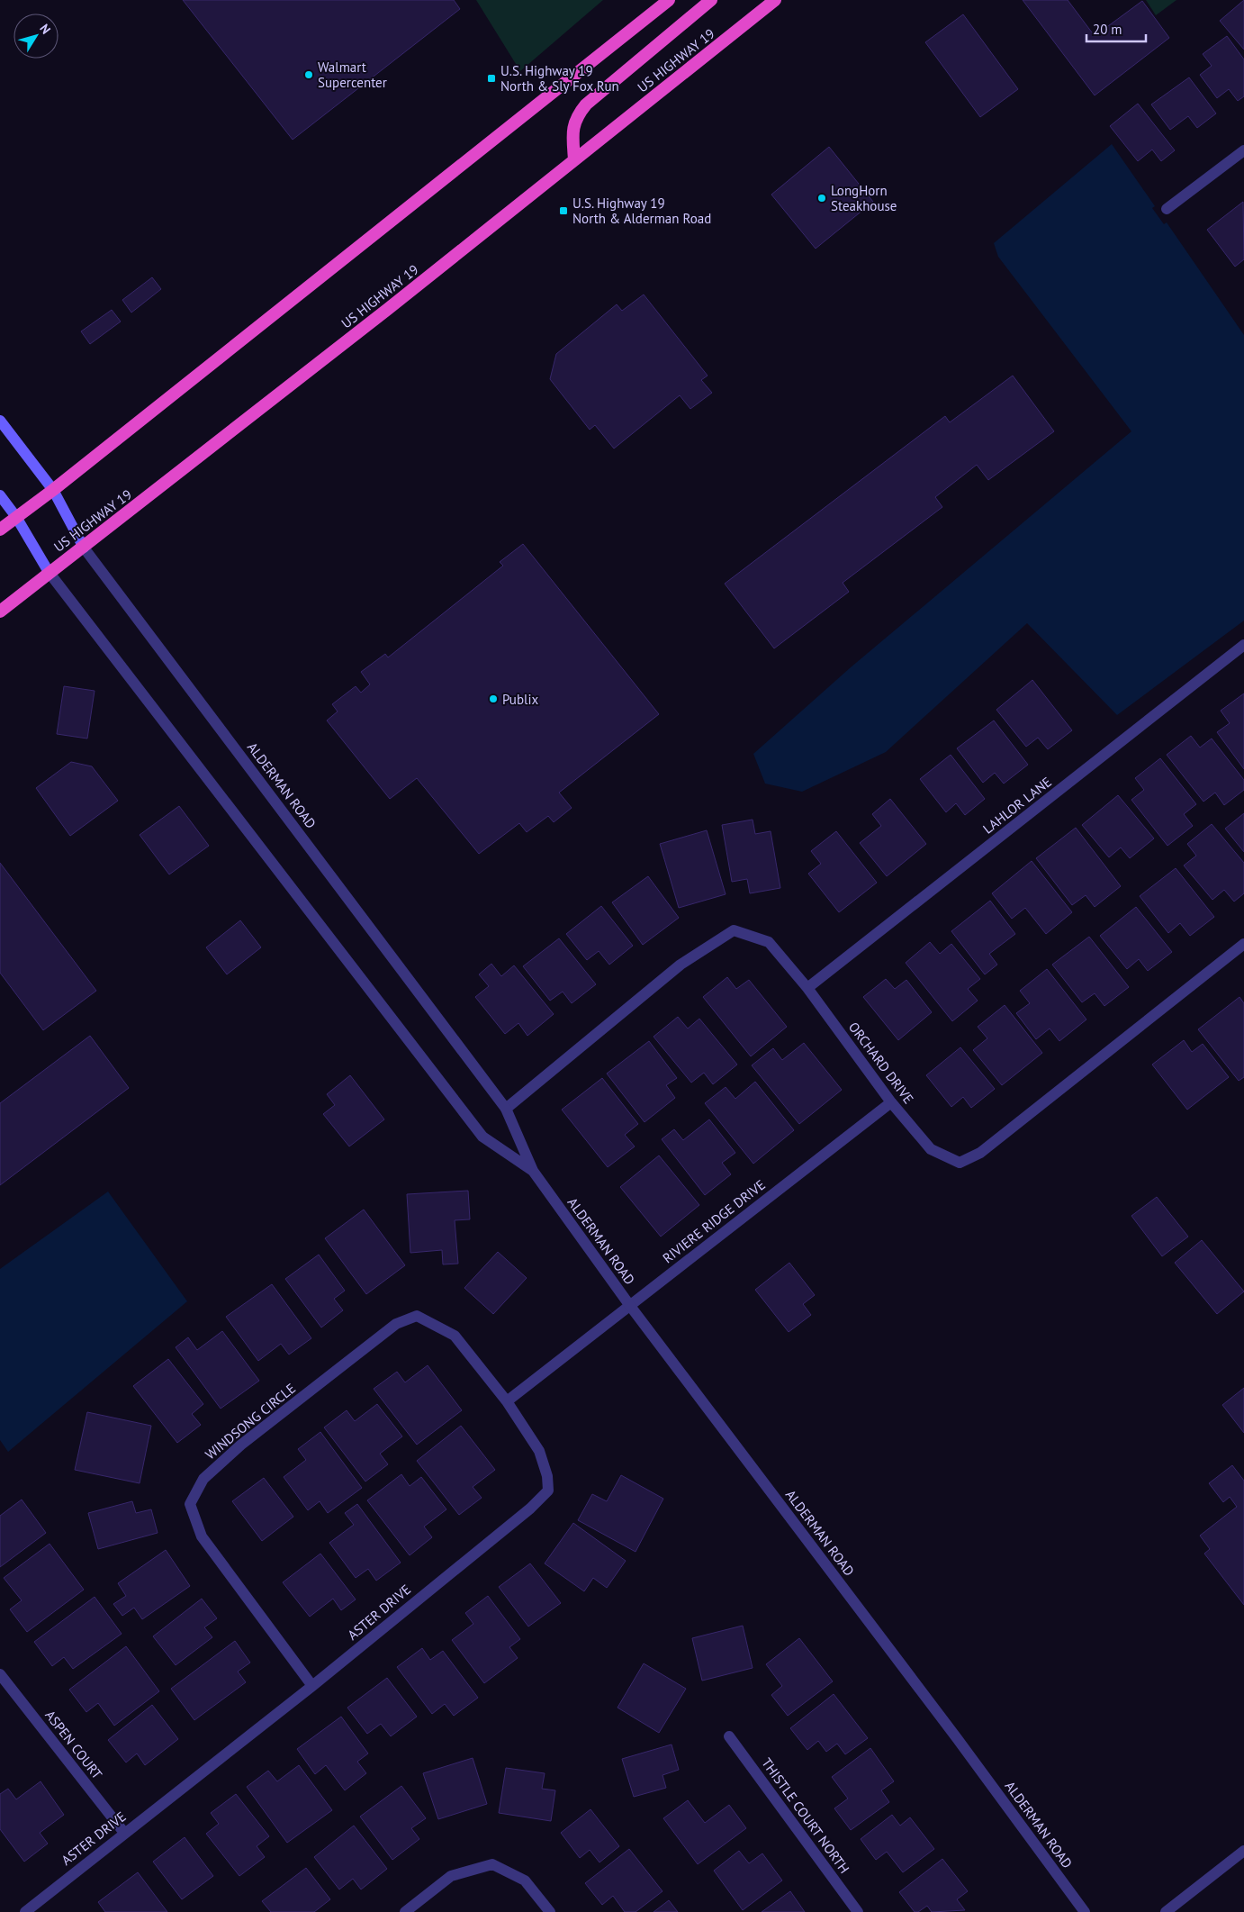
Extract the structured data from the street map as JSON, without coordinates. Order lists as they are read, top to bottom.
{
  "streets": {
    "highway": ["US HIGHWAY 19"],
    "main road": ["ALDERMAN ROAD"],
    "street": [
      "LAHLOR LANE",
      "ORCHARD DRIVE",
      "RIVIERE RIDGE DRIVE",
      "WINDSONG CIRCLE",
      "ASTER DRIVE",
      "ASPEN COURT",
      "THISTLE COURT NORTH"
    ]
  },
  "crossings": [
    ["US HIGHWAY 19", "ALDERMAN ROAD"],
    ["ALDERMAN ROAD", "ORCHARD DRIVE"],
    ["ALDERMAN ROAD", "RIVIERE RIDGE DRIVE"],
    ["LAHLOR LANE", "ORCHARD DRIVE"],
    ["ORCHARD DRIVE", "RIVIERE RIDGE DRIVE"],
    ["WINDSONG CIRCLE", "ASTER DRIVE"],
    ["ASTER DRIVE", "ASPEN COURT"]
  ],
  "places": {
    "other": ["Walmart Supercenter", "LongHorn Steakhouse", "Publix"],
    "transit": ["U.S. Highway 19 North & Sly Fox Run", "U.S. Highway 19 North & Alderman Road"]
  },
  "scale_bar": "20 m",
  "north": "top right"
}
